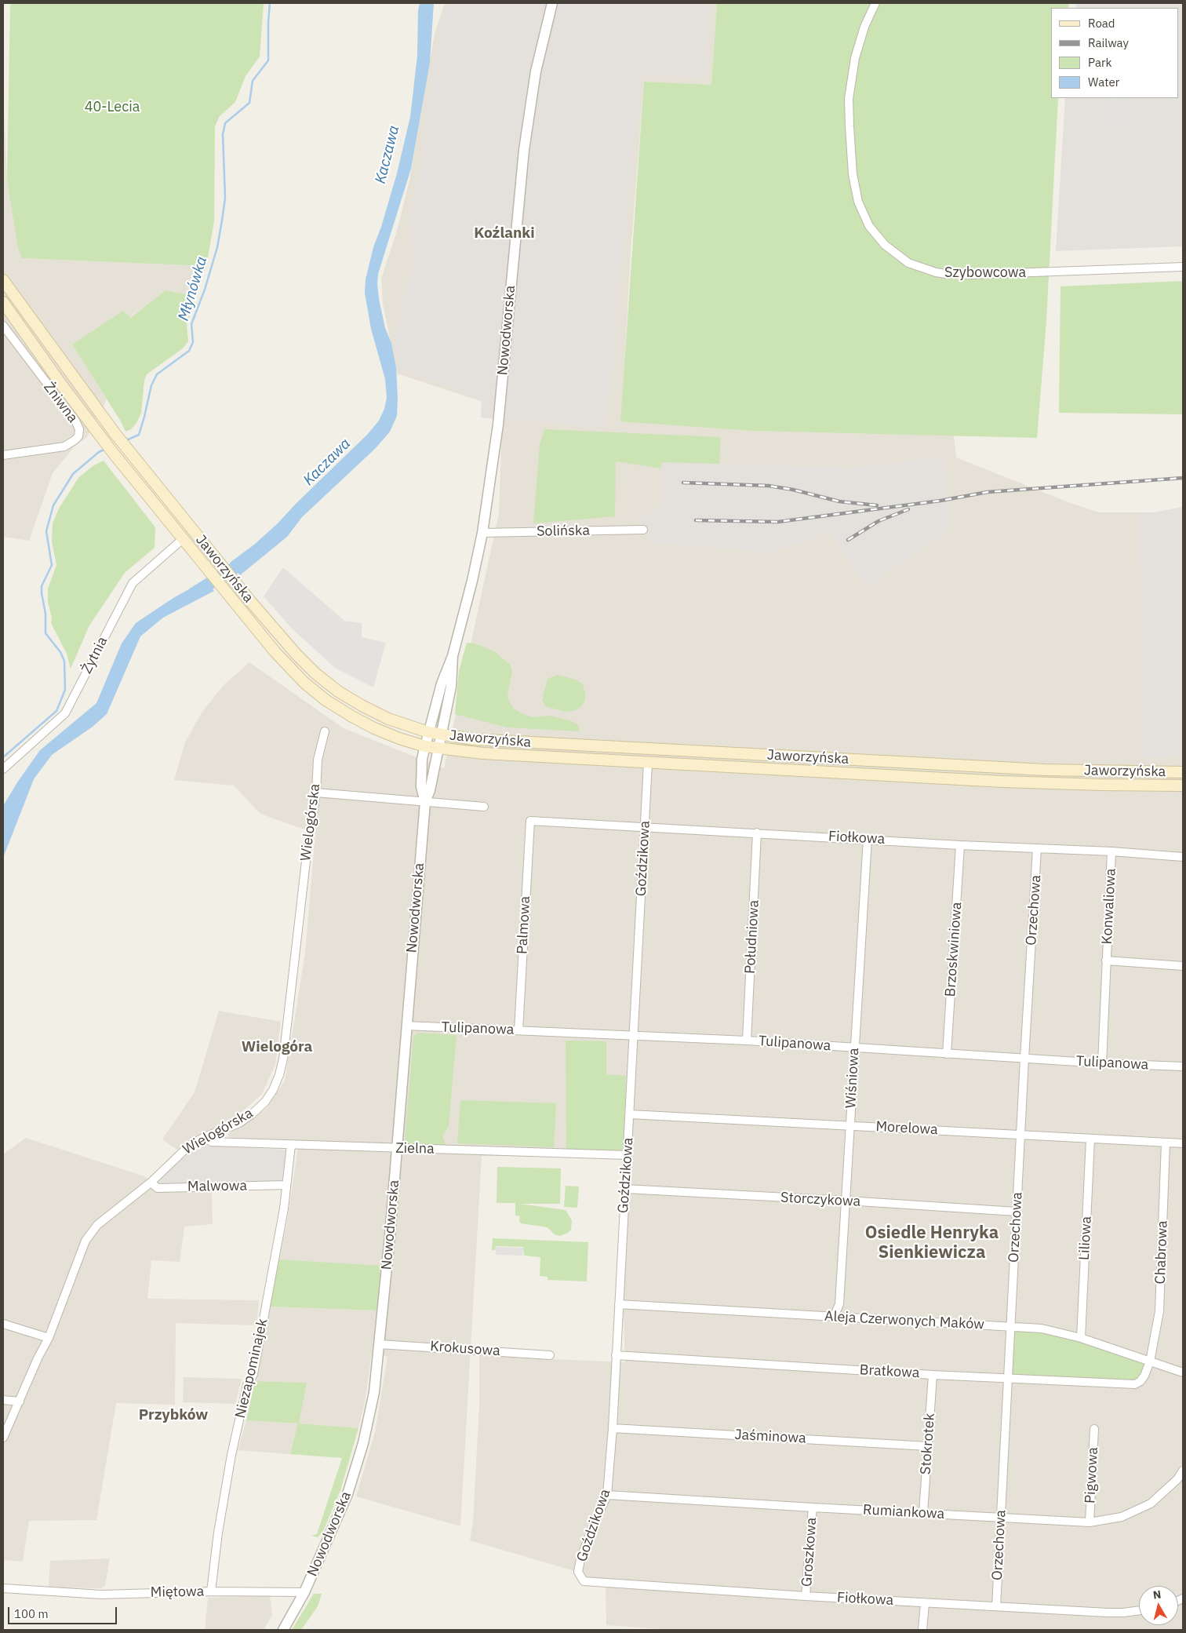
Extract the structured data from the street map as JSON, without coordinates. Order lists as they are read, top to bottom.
{
  "streets": {
    "main road": ["Jaworzyńska"],
    "street": [
      "Szybowcowa",
      "Nowodworska",
      "Żniwna",
      "Solińska",
      "Żytnia",
      "Wielogórska",
      "Fiołkowa",
      "Goździkowa",
      "Konwaliowa",
      "Orzechowa",
      "Palmowa",
      "Południowa",
      "Brzoskwiniowa",
      "Tulipanowa",
      "Wiśniowa",
      "Morelowa",
      "Zielna",
      "Malwowa",
      "Storczykowa",
      "Liliowa",
      "Chabrowa",
      "Aleja Czerwonych Maków",
      "Krokusowa",
      "Niezapominajek",
      "Bratkowa",
      "Jaśminowa",
      "Stokrotek",
      "Pigwowa",
      "Rumiankowa",
      "Groszkowa",
      "Miętowa"
    ]
  },
  "crossings": [
    ["Nowodworska", "Solińska"],
    ["Nowodworska", "Jaworzyńska"],
    ["Nowodworska", "Tulipanowa"],
    ["Nowodworska", "Zielna"],
    ["Nowodworska", "Krokusowa"],
    ["Nowodworska", "Miętowa"],
    ["Jaworzyńska", "Żytnia"],
    ["Jaworzyńska", "Goździkowa"],
    ["Wielogórska", "Zielna"],
    ["Wielogórska", "Malwowa"],
    ["Fiołkowa", "Goździkowa"],
    ["Fiołkowa", "Konwaliowa"],
    ["Fiołkowa", "Orzechowa"],
    ["Fiołkowa", "Palmowa"],
    ["Fiołkowa", "Południowa"],
    ["Fiołkowa", "Brzoskwiniowa"],
    ["Fiołkowa", "Wiśniowa"],
    ["Fiołkowa", "Groszkowa"],
    ["Goździkowa", "Tulipanowa"],
    ["Goździkowa", "Morelowa"],
    ["Goździkowa", "Zielna"],
    ["Goździkowa", "Storczykowa"],
    ["Goździkowa", "Aleja Czerwonych Maków"],
    ["Goździkowa", "Bratkowa"],
    ["Goździkowa", "Jaśminowa"],
    ["Goździkowa", "Rumiankowa"],
    ["Konwaliowa", "Tulipanowa"],
    ["Orzechowa", "Tulipanowa"],
    ["Orzechowa", "Morelowa"],
    ["Orzechowa", "Storczykowa"],
    ["Orzechowa", "Aleja Czerwonych Maków"],
    ["Orzechowa", "Bratkowa"],
    ["Orzechowa", "Rumiankowa"],
    ["Palmowa", "Tulipanowa"],
    ["Południowa", "Tulipanowa"],
    ["Brzoskwiniowa", "Tulipanowa"],
    ["Tulipanowa", "Wiśniowa"],
    ["Wiśniowa", "Morelowa"],
    ["Wiśniowa", "Storczykowa"],
    ["Wiśniowa", "Aleja Czerwonych Maków"],
    ["Morelowa", "Liliowa"],
    ["Morelowa", "Chabrowa"],
    ["Zielna", "Niezapominajek"],
    ["Malwowa", "Niezapominajek"],
    ["Liliowa", "Aleja Czerwonych Maków"],
    ["Chabrowa", "Aleja Czerwonych Maków"],
    ["Chabrowa", "Bratkowa"],
    ["Aleja Czerwonych Maków", "Bratkowa"],
    ["Niezapominajek", "Miętowa"],
    ["Bratkowa", "Stokrotek"],
    ["Jaśminowa", "Stokrotek"],
    ["Stokrotek", "Rumiankowa"],
    ["Pigwowa", "Rumiankowa"],
    ["Rumiankowa", "Groszkowa"]
  ],
  "districts": [
    "Koźlanki",
    "Wielogóra",
    "Osiedle Henryka Sienkiewicza",
    "Przybków"
  ],
  "water": ["Kaczawa", "Młynówka"],
  "parks": ["40-Lecia"],
  "legend": [
    "Road",
    "Railway",
    "Park",
    "Water"
  ],
  "scale_bar": "100 m",
  "north": "top"
}
